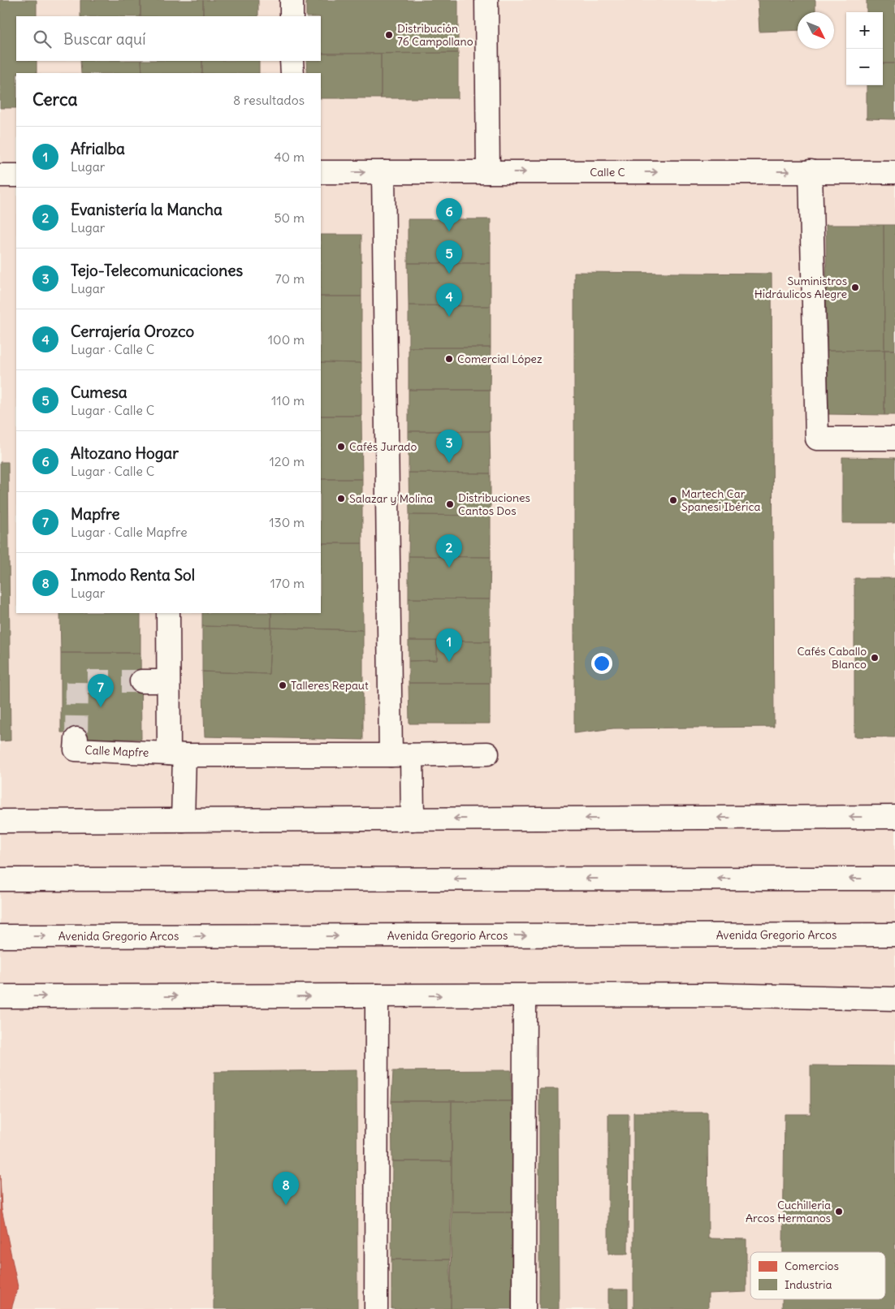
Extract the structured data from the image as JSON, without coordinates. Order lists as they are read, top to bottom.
{
  "streets": {
    "main road": ["Calle C", "Calle Mapfre", "Avenida Gregorio Arcos"]
  },
  "one_way": ["Calle C"],
  "places": [
    "Distribución 76 Campollano",
    "Suministros Hidráulicos Alegre",
    "Comercial López",
    "Cafés Jurado",
    "Salazar y Molina",
    "Martech Car Spanesi Ibérica",
    "Distribuciones Cantos Dos",
    "Cafés Caballo Blanco",
    "Talleres Repaut",
    "Cuchillería Arcos Hermanos"
  ],
  "legend": ["Comercios", "Industria"],
  "north": "bottom right",
  "page": {
    "map_buttons": ["+", "−"],
    "search": "Buscar aquí",
    "heading": ["Cerca", "8 resultados"],
    "list": [
      {
        "mark": "1",
        "name": "Afrialba",
        "note": "Lugar",
        "value": "40 m"
      },
      {
        "mark": "2",
        "name": "Evanistería la Mancha",
        "note": "Lugar",
        "value": "50 m"
      },
      {
        "mark": "3",
        "name": "Tejo-Telecomunicaciones",
        "note": "Lugar",
        "value": "70 m"
      },
      {
        "mark": "4",
        "name": "Cerrajería Orozco",
        "note": "Lugar · Calle C",
        "value": "100 m"
      },
      {
        "mark": "5",
        "name": "Cumesa",
        "note": "Lugar · Calle C",
        "value": "110 m"
      },
      {
        "mark": "6",
        "name": "Altozano Hogar",
        "note": "Lugar · Calle C",
        "value": "120 m"
      },
      {
        "mark": "7",
        "name": "Mapfre",
        "note": "Lugar · Calle Mapfre",
        "value": "130 m"
      },
      {
        "mark": "8",
        "name": "Inmodo Renta Sol",
        "note": "Lugar",
        "value": "170 m"
      }
    ],
    "pins": [
      "6",
      "5",
      "4",
      "3",
      "2",
      "1",
      "7",
      "8"
    ]
  }
}
